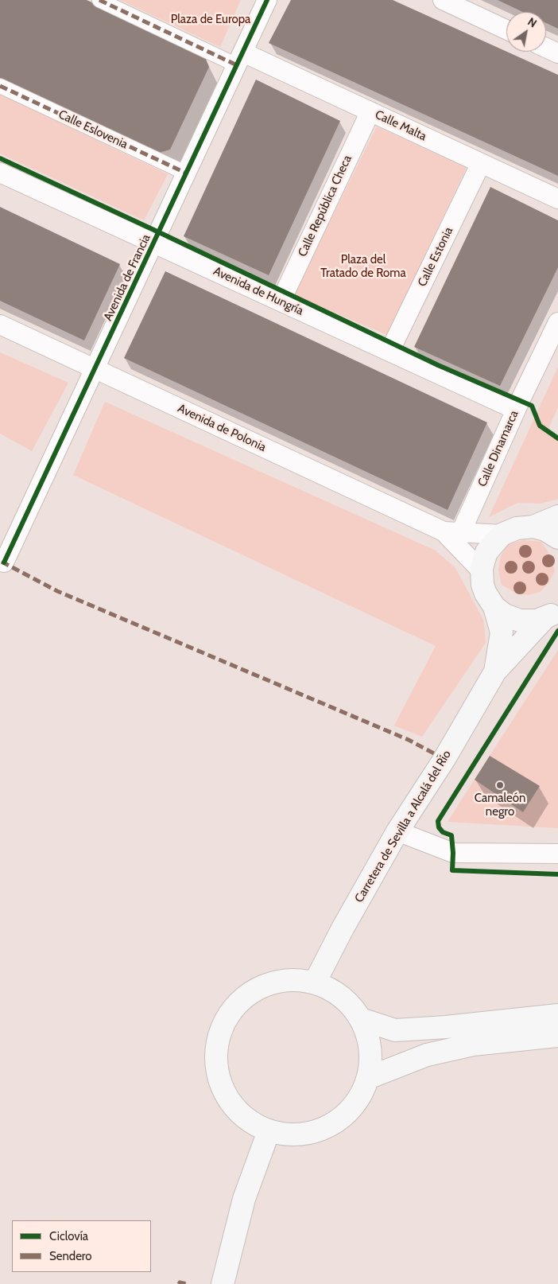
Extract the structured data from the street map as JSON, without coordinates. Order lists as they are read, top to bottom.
{
  "streets": {
    "main road": ["Carretera de Sevilla a Alcalá del Río"],
    "street": [
      "Calle Malta",
      "Calle Eslovenia",
      "Calle República Checa",
      "Calle Estonia",
      "Avenida de Francia",
      "Avenida de Hungría",
      "Avenida de Polonia",
      "Calle Dinamarca"
    ]
  },
  "crossings": [
    ["Calle Malta", "Calle República Checa"],
    ["Calle Malta", "Calle Estonia"],
    ["Calle Malta", "Avenida de Francia"],
    ["Calle Eslovenia", "Avenida de Francia"],
    ["Calle República Checa", "Avenida de Hungría"],
    ["Calle Estonia", "Avenida de Hungría"],
    ["Avenida de Francia", "Avenida de Hungría"],
    ["Avenida de Francia", "Avenida de Polonia"],
    ["Avenida de Hungría", "Calle Dinamarca"],
    ["Avenida de Polonia", "Calle Dinamarca"]
  ],
  "parks": ["Plaza de Europa", "Plaza del Tratado de Roma"],
  "places": ["Camaleón negro"],
  "legend": ["Ciclovía", "Sendero"],
  "north": "top right"
}
